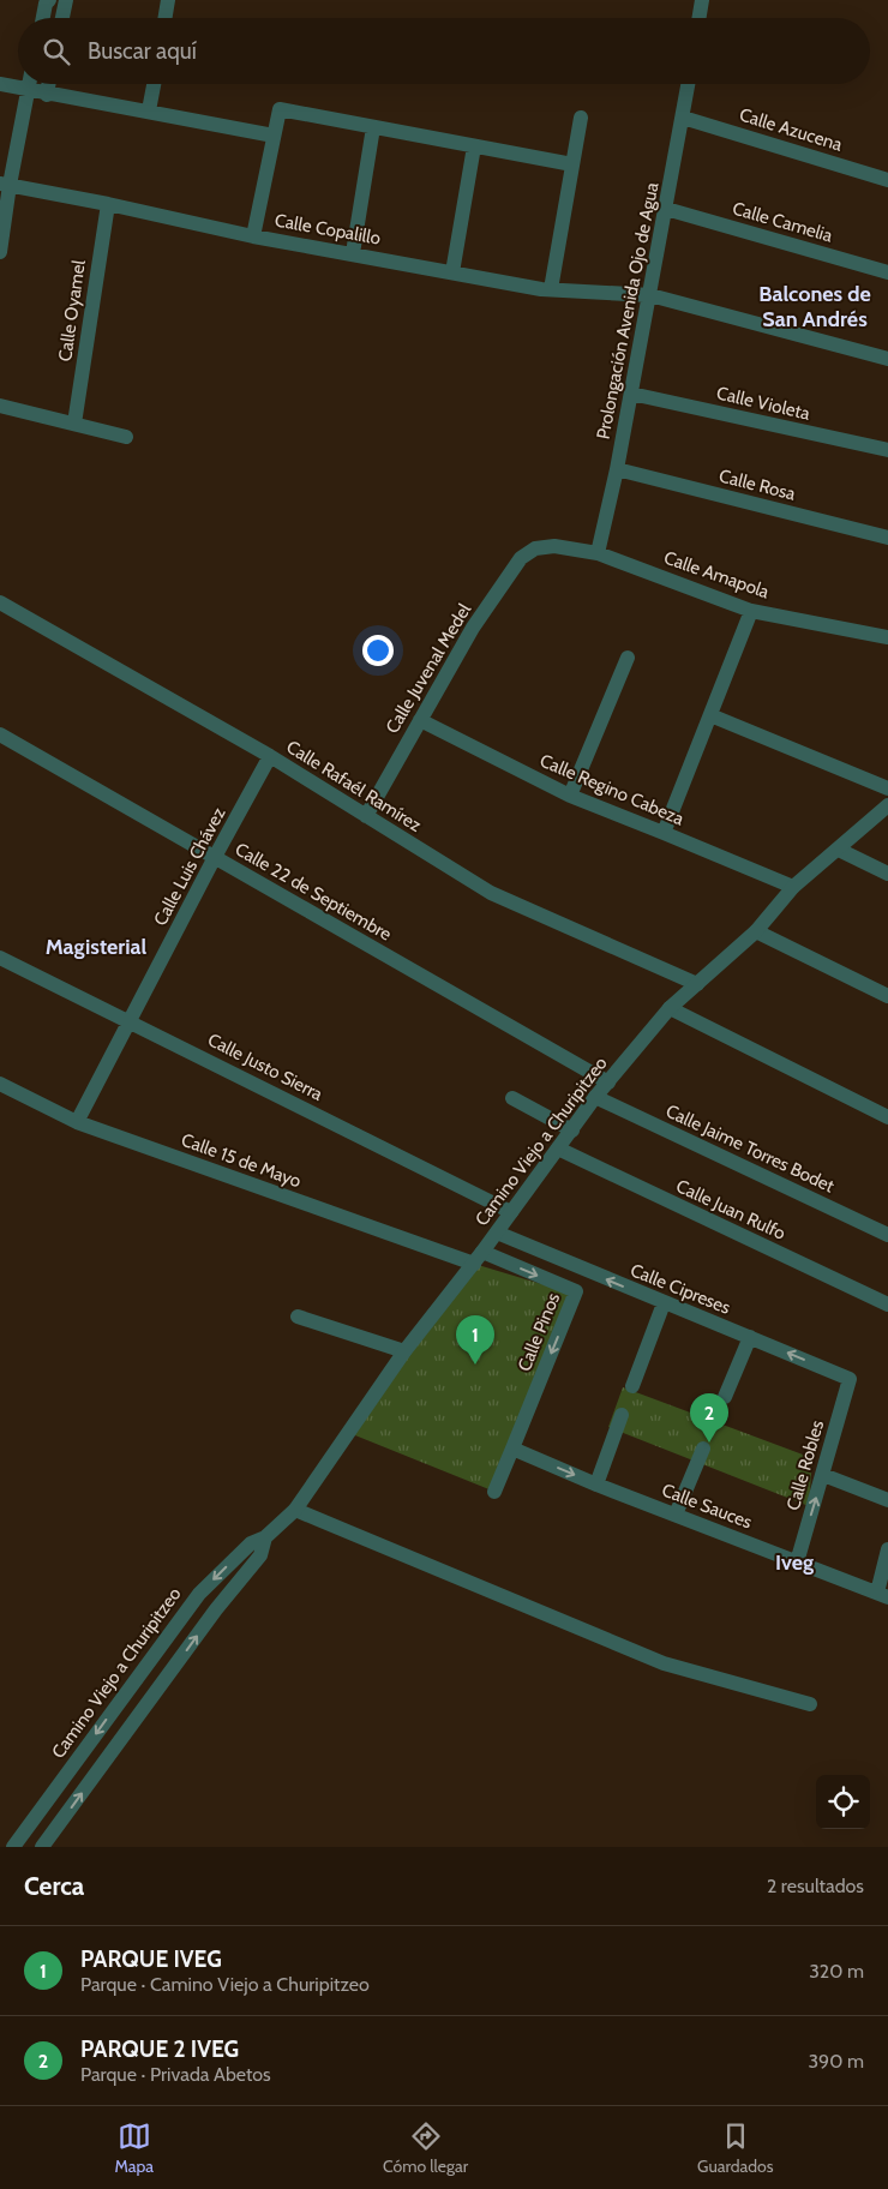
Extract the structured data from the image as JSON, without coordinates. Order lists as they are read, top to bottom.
{
  "streets": {
    "street": [
      "Calle Azucena",
      "Calle Camelia",
      "Calle Copalillo",
      "Calle Oyamel",
      "Prolongación Avenida Ojo de Agua",
      "Calle Violeta",
      "Calle Rosa",
      "Calle Amapola",
      "Calle Juvenal Medel",
      "Calle Rafaél Ramírez",
      "Calle Regino Cabeza",
      "Calle Luis Chávez",
      "Calle 22 de Septiembre",
      "Calle Justo Sierra",
      "Camino Viejo a Churipitzeo",
      "Calle Jaime Torres Bodet",
      "Calle 15 de Mayo",
      "Calle Juan Rulfo",
      "Calle Cipreses",
      "Calle Pinos",
      "Calle Robles",
      "Calle Sauces"
    ]
  },
  "crossings": [
    ["Calle Azucena", "Prolongación Avenida Ojo de Agua"],
    ["Calle Camelia", "Prolongación Avenida Ojo de Agua"],
    ["Calle Copalillo", "Calle Oyamel"],
    ["Calle Copalillo", "Prolongación Avenida Ojo de Agua"],
    ["Prolongación Avenida Ojo de Agua", "Calle Violeta"],
    ["Prolongación Avenida Ojo de Agua", "Calle Rosa"],
    ["Prolongación Avenida Ojo de Agua", "Calle Amapola"],
    ["Calle Amapola", "Calle Juvenal Medel"],
    ["Calle Juvenal Medel", "Calle Rafaél Ramírez"],
    ["Calle Juvenal Medel", "Calle Regino Cabeza"],
    ["Calle Rafaél Ramírez", "Calle Luis Chávez"],
    ["Calle Rafaél Ramírez", "Camino Viejo a Churipitzeo"],
    ["Calle Regino Cabeza", "Camino Viejo a Churipitzeo"],
    ["Calle Luis Chávez", "Calle 22 de Septiembre"],
    ["Calle Luis Chávez", "Calle Justo Sierra"],
    ["Calle Luis Chávez", "Calle 15 de Mayo"],
    ["Calle 22 de Septiembre", "Camino Viejo a Churipitzeo"],
    ["Calle Justo Sierra", "Camino Viejo a Churipitzeo"],
    ["Camino Viejo a Churipitzeo", "Calle Jaime Torres Bodet"],
    ["Camino Viejo a Churipitzeo", "Calle 15 de Mayo"],
    ["Camino Viejo a Churipitzeo", "Calle Juan Rulfo"],
    ["Camino Viejo a Churipitzeo", "Calle Cipreses"],
    ["Camino Viejo a Churipitzeo", "Calle Pinos"],
    ["Calle 15 de Mayo", "Calle Pinos"],
    ["Calle Cipreses", "Calle Robles"],
    ["Calle Pinos", "Calle Sauces"],
    ["Calle Robles", "Calle Sauces"]
  ],
  "one_way": ["Calle Cipreses"],
  "districts": ["Balcones de San Andrés", "Magisterial", "Iveg"],
  "page": {
    "search": "Buscar aquí",
    "pins": ["1", "2"],
    "heading": ["Cerca", "2 resultados"],
    "list": [
      {
        "mark": "1",
        "name": "PARQUE IVEG",
        "note": "Parque · Camino Viejo a Churipitzeo",
        "value": "320 m"
      },
      {
        "mark": "2",
        "name": "PARQUE 2 IVEG",
        "note": "Parque · Privada Abetos",
        "value": "390 m"
      }
    ],
    "nav": ["Mapa", "Cómo llegar", "Guardados"]
  }
}
